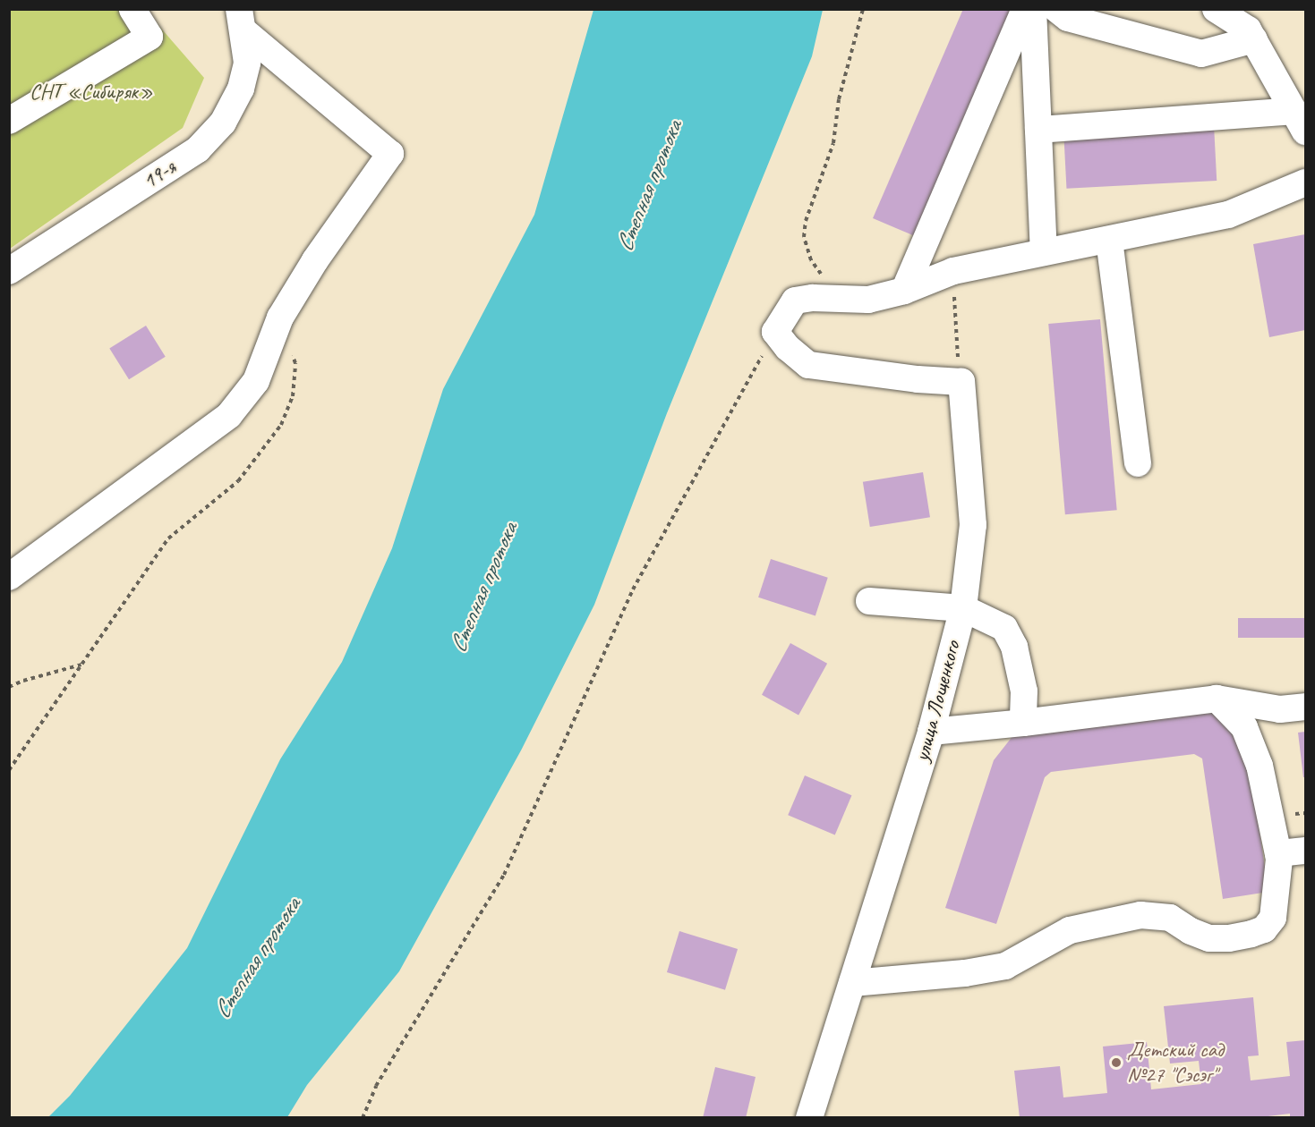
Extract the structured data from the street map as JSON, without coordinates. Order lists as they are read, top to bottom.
{
  "streets": {
    "street": ["19-я", "улица Лощенкого"]
  },
  "water": ["Степная протока"],
  "parks": ["СНТ «Сибиряк»"],
  "places": ["Детский сад №27 \"Сэсэг\""]
}
